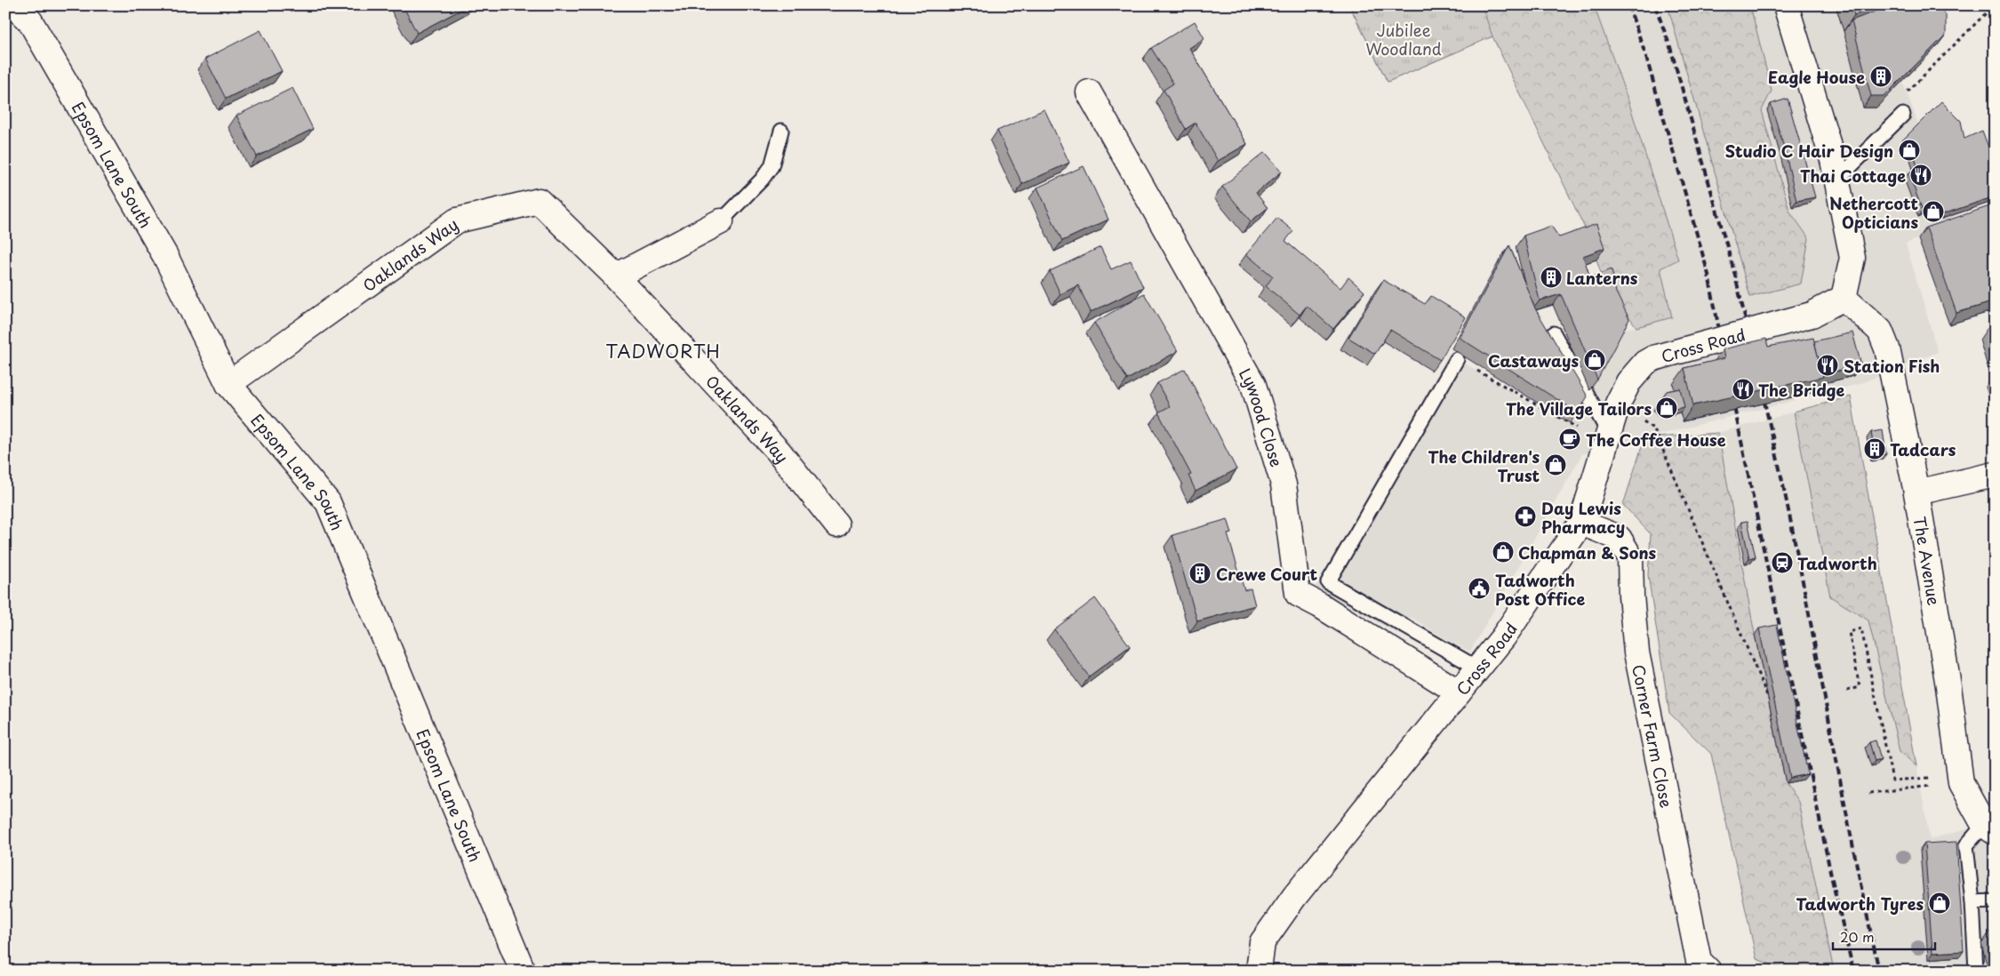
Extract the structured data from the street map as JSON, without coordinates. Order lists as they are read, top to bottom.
{
  "streets": {
    "street": [
      "Epsom Lane South",
      "Oaklands Way",
      "Cross Road",
      "Lywood Close",
      "The Avenue",
      "Corner Farm Close"
    ]
  },
  "crossings": [
    ["Epsom Lane South", "Oaklands Way"],
    ["Cross Road", "Lywood Close"],
    ["Cross Road", "The Avenue"],
    ["Cross Road", "Corner Farm Close"]
  ],
  "districts": ["TADWORTH"],
  "parks": ["Jubilee Woodland"],
  "places": {
    "building": [
      "Eagle House",
      "Lanterns",
      "Tadcars",
      "Crewe Court"
    ],
    "shop": [
      "Studio C Hair Design",
      "Nethercott Opticians",
      "Castaways",
      "The Village Tailors",
      "The Children's Trust",
      "Chapman & Sons",
      "Tadworth Tyres"
    ],
    "restaurant": ["Thai Cottage", "Station Fish", "The Bridge"],
    "cafe": ["The Coffee House"],
    "pharmacy": ["Day Lewis Pharmacy"],
    "station": ["Tadworth"],
    "public building": ["Tadworth Post Office"]
  },
  "scale_bar": "20 m"
}
